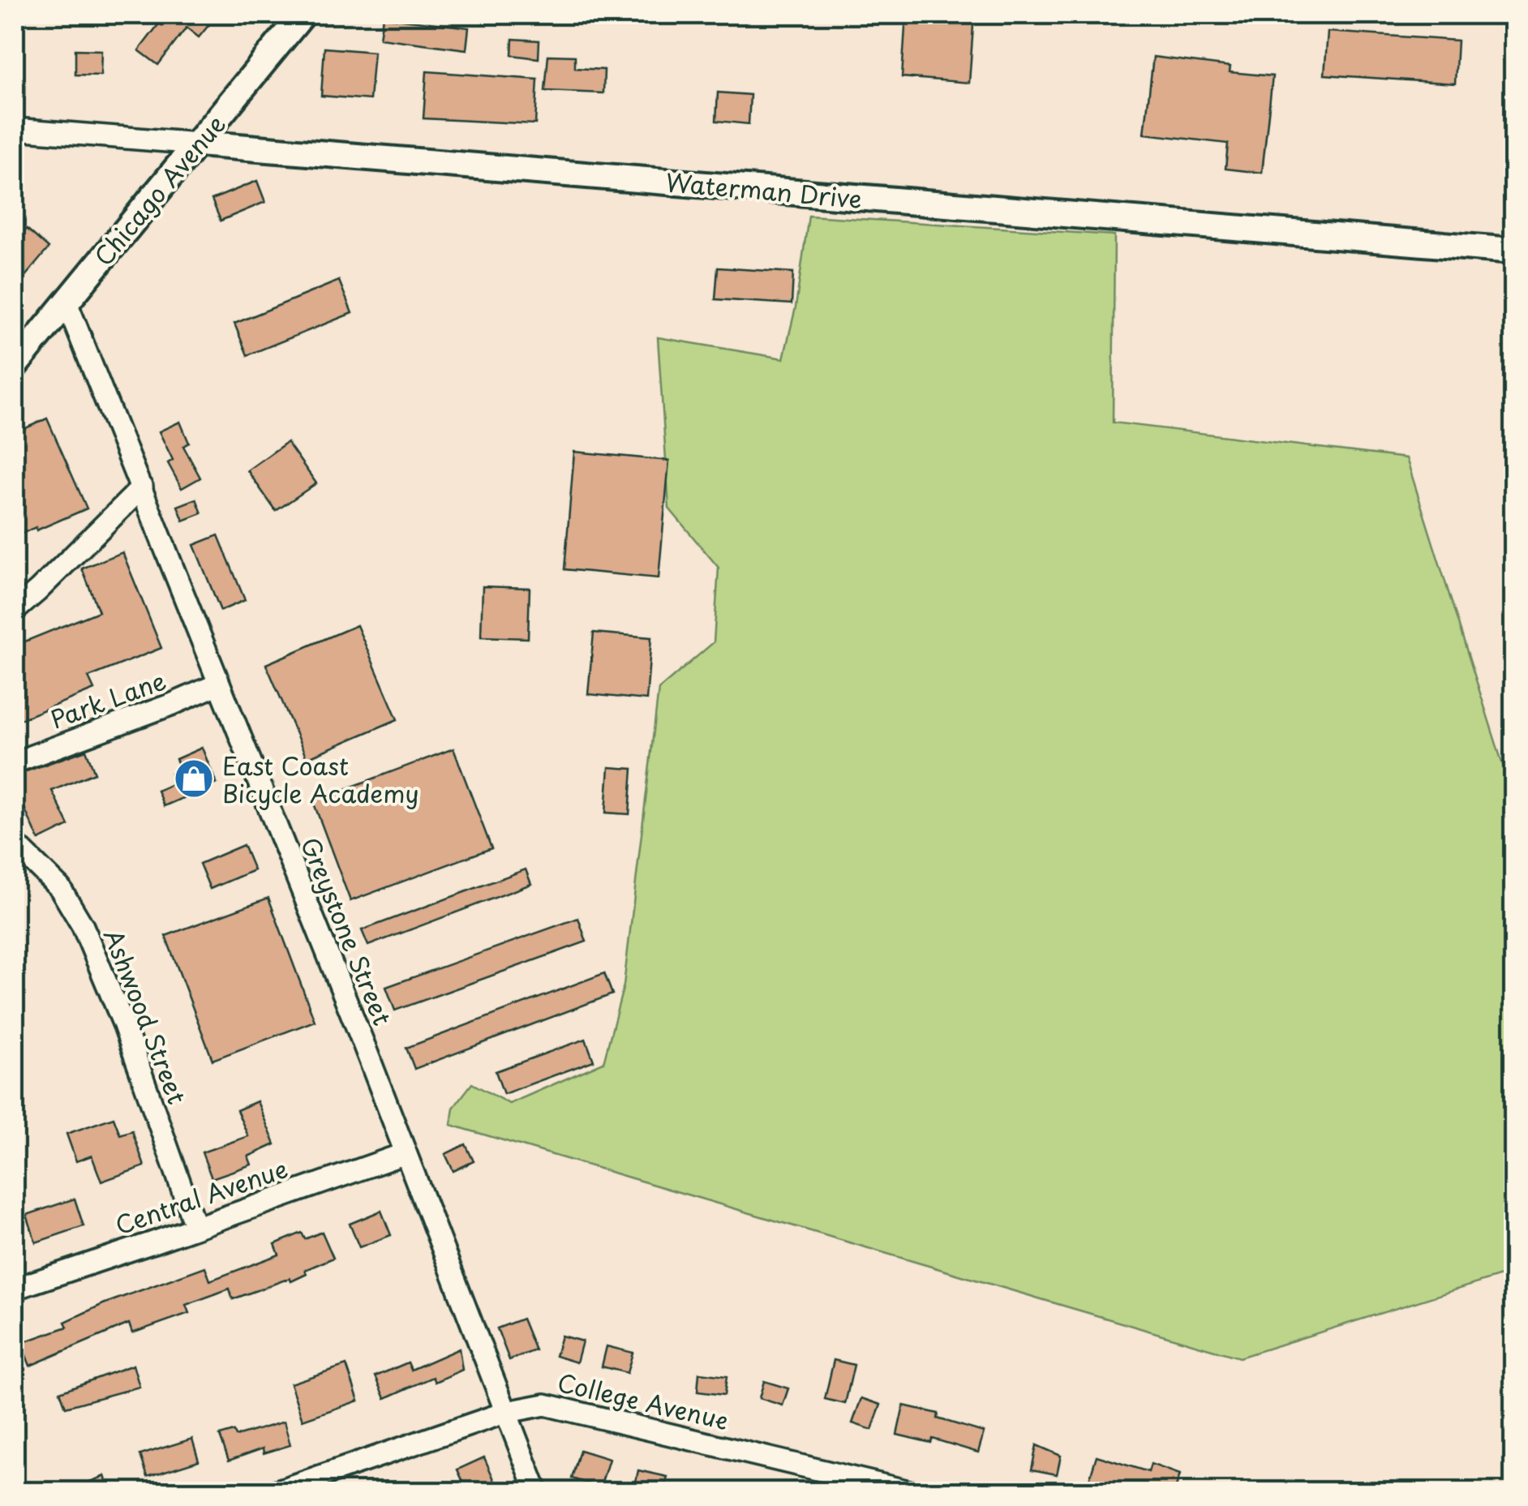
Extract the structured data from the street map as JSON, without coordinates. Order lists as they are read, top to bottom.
{
  "streets": {
    "street": [
      "Chicago Avenue",
      "Waterman Drive",
      "Park Lane",
      "Greystone Street",
      "Ashwood Street",
      "Central Avenue",
      "College Avenue"
    ]
  },
  "crossings": [
    ["Chicago Avenue", "Waterman Drive"],
    ["Chicago Avenue", "Greystone Street"],
    ["Park Lane", "Greystone Street"],
    ["Greystone Street", "Central Avenue"],
    ["Greystone Street", "College Avenue"],
    ["Ashwood Street", "Central Avenue"]
  ],
  "places": {
    "shop": ["East Coast Bicycle Academy"]
  }
}
